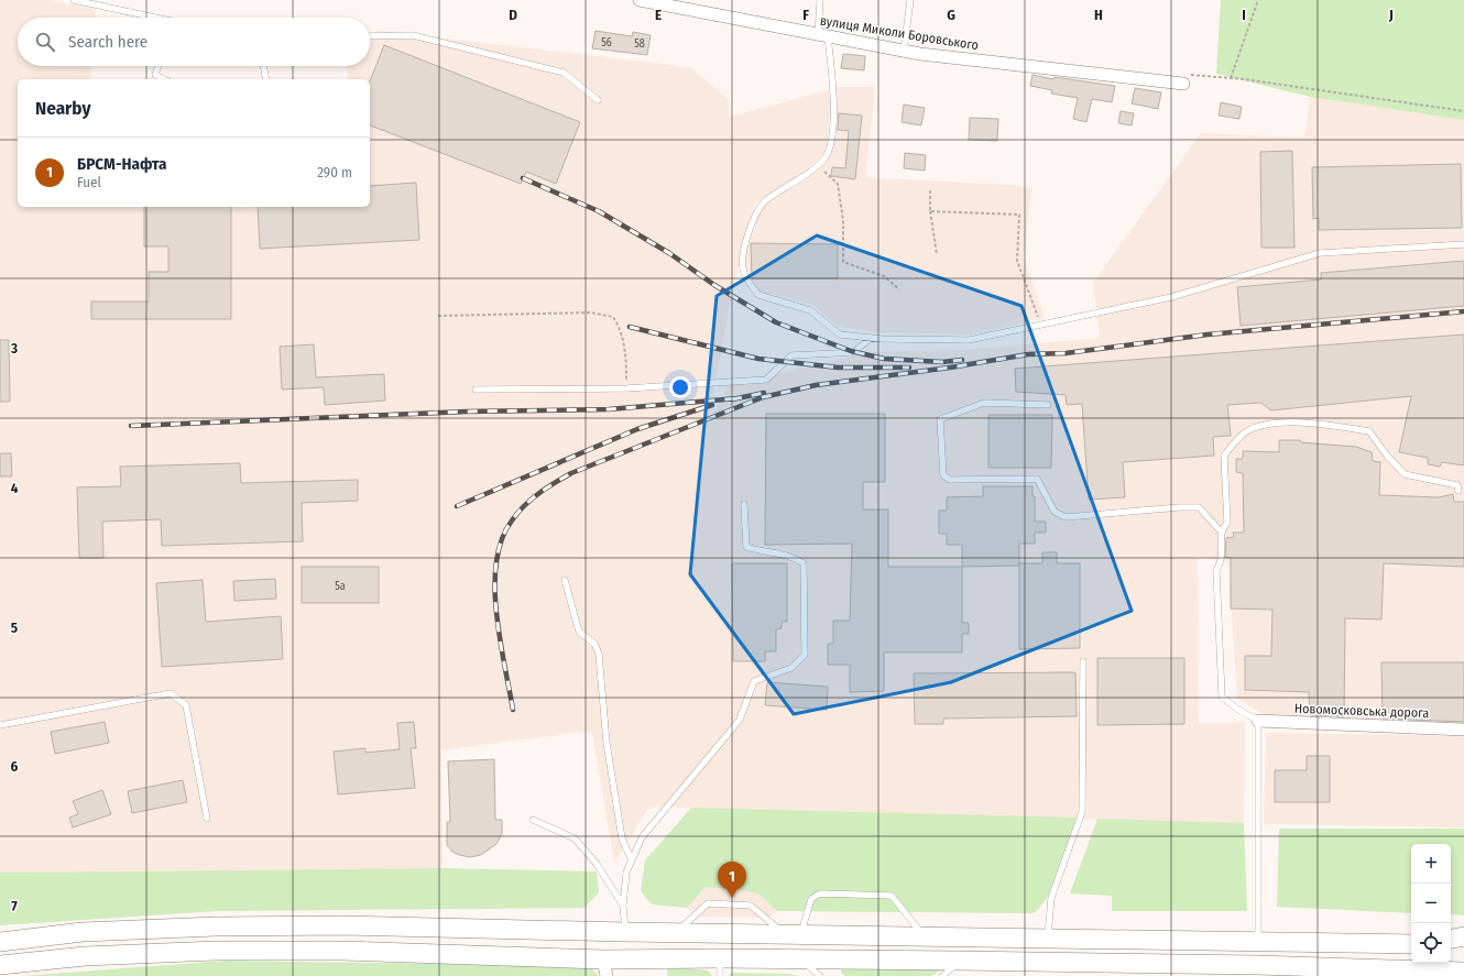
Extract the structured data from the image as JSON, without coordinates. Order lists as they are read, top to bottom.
{
  "streets": {
    "street": ["вулиця Миколи Боровського", "Новомосковська дорога"]
  },
  "house_numbers": ["56", "58", "5а"],
  "page": {
    "search": "Search here",
    "heading": "Nearby",
    "list": [
      {
        "mark": "1",
        "name": "БРСМ-Нафта",
        "note": "Fuel",
        "value": "290 m"
      }
    ],
    "map_buttons": ["+", "−"],
    "pins": "1"
  },
  "grid": {
    "columns": [
      "D",
      "E",
      "F",
      "G",
      "H",
      "I",
      "J"
    ],
    "rows": [
      "3",
      "4",
      "5",
      "6",
      "7"
    ]
  }
}
